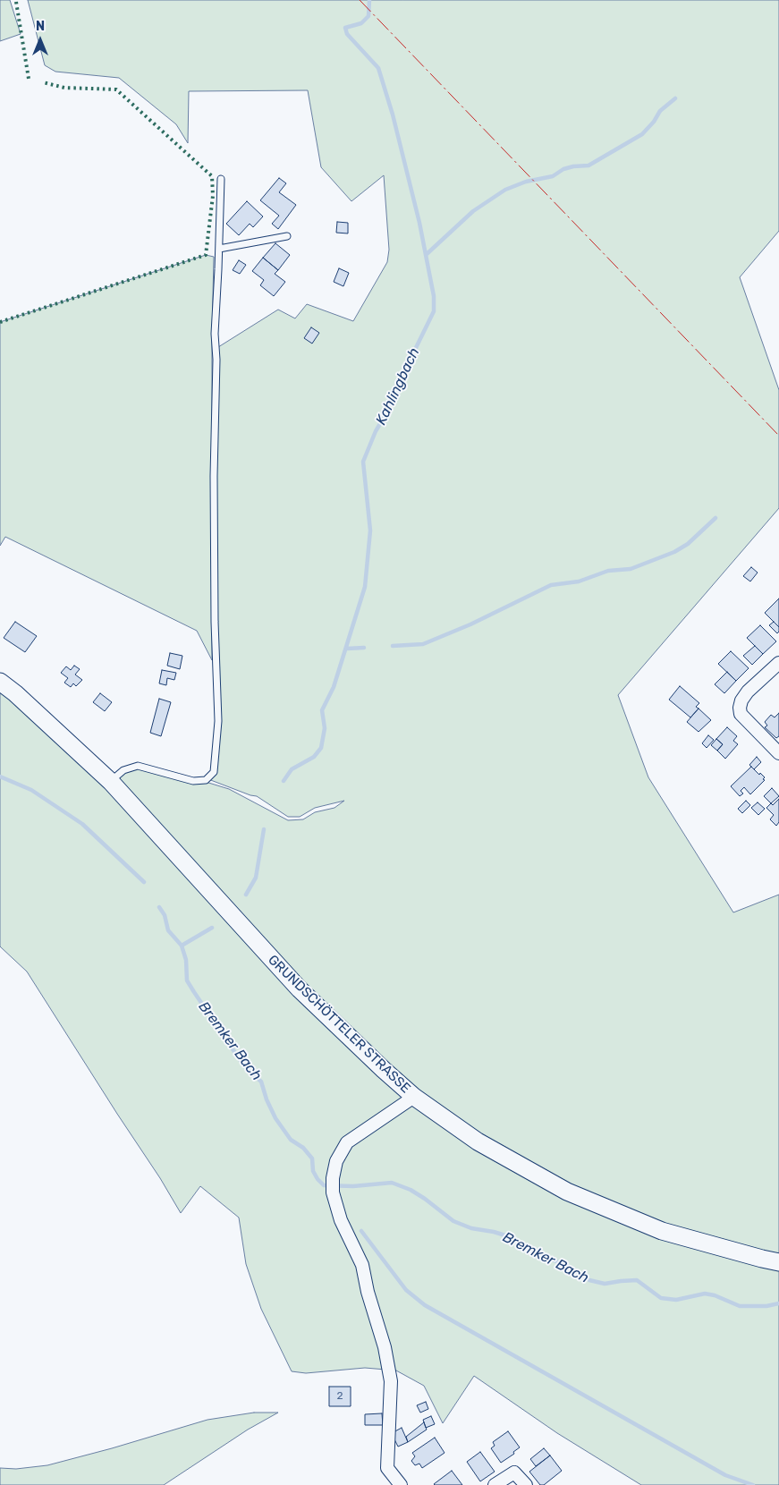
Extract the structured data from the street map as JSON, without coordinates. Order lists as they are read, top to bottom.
{
  "streets": {
    "main road": ["GRUNDSCHÖTTELER STRASSE"]
  },
  "water": ["Kahlingbach", "Bremker Bach"],
  "house_numbers": ["2"],
  "north": "top"
}
